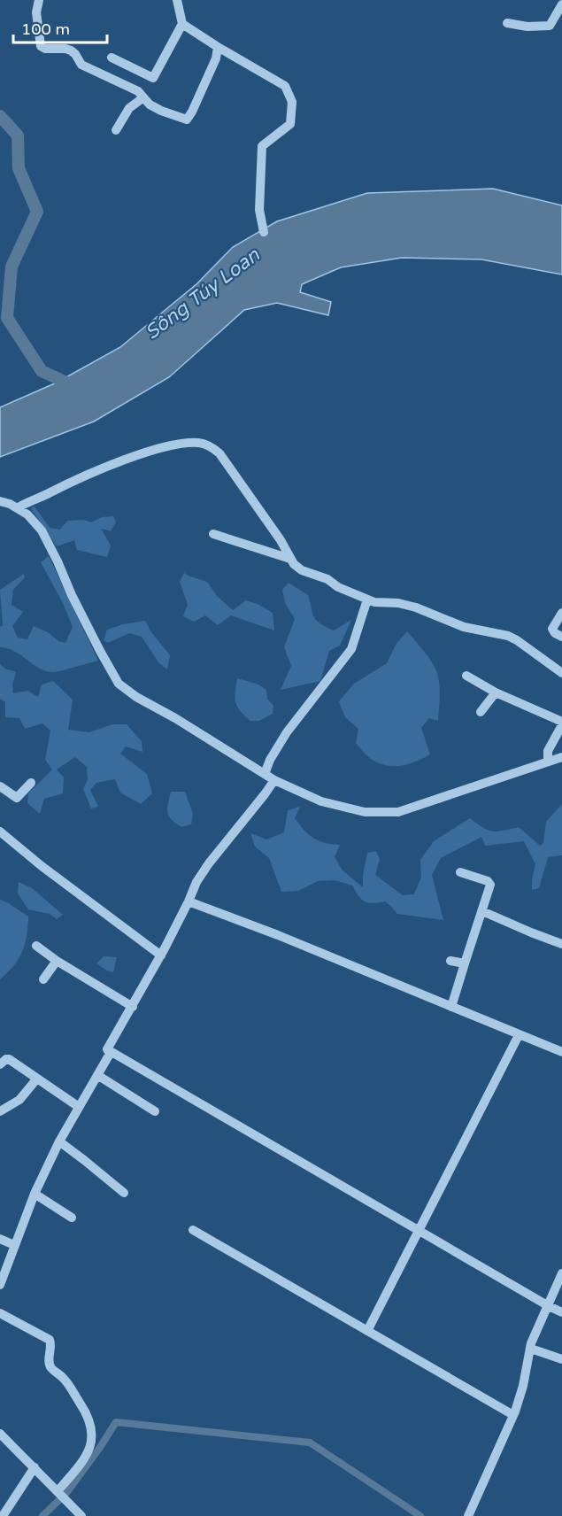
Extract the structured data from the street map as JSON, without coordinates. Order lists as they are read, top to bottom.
{
  "water": ["Sông Túy Loan"],
  "scale_bar": "100 m"
}
